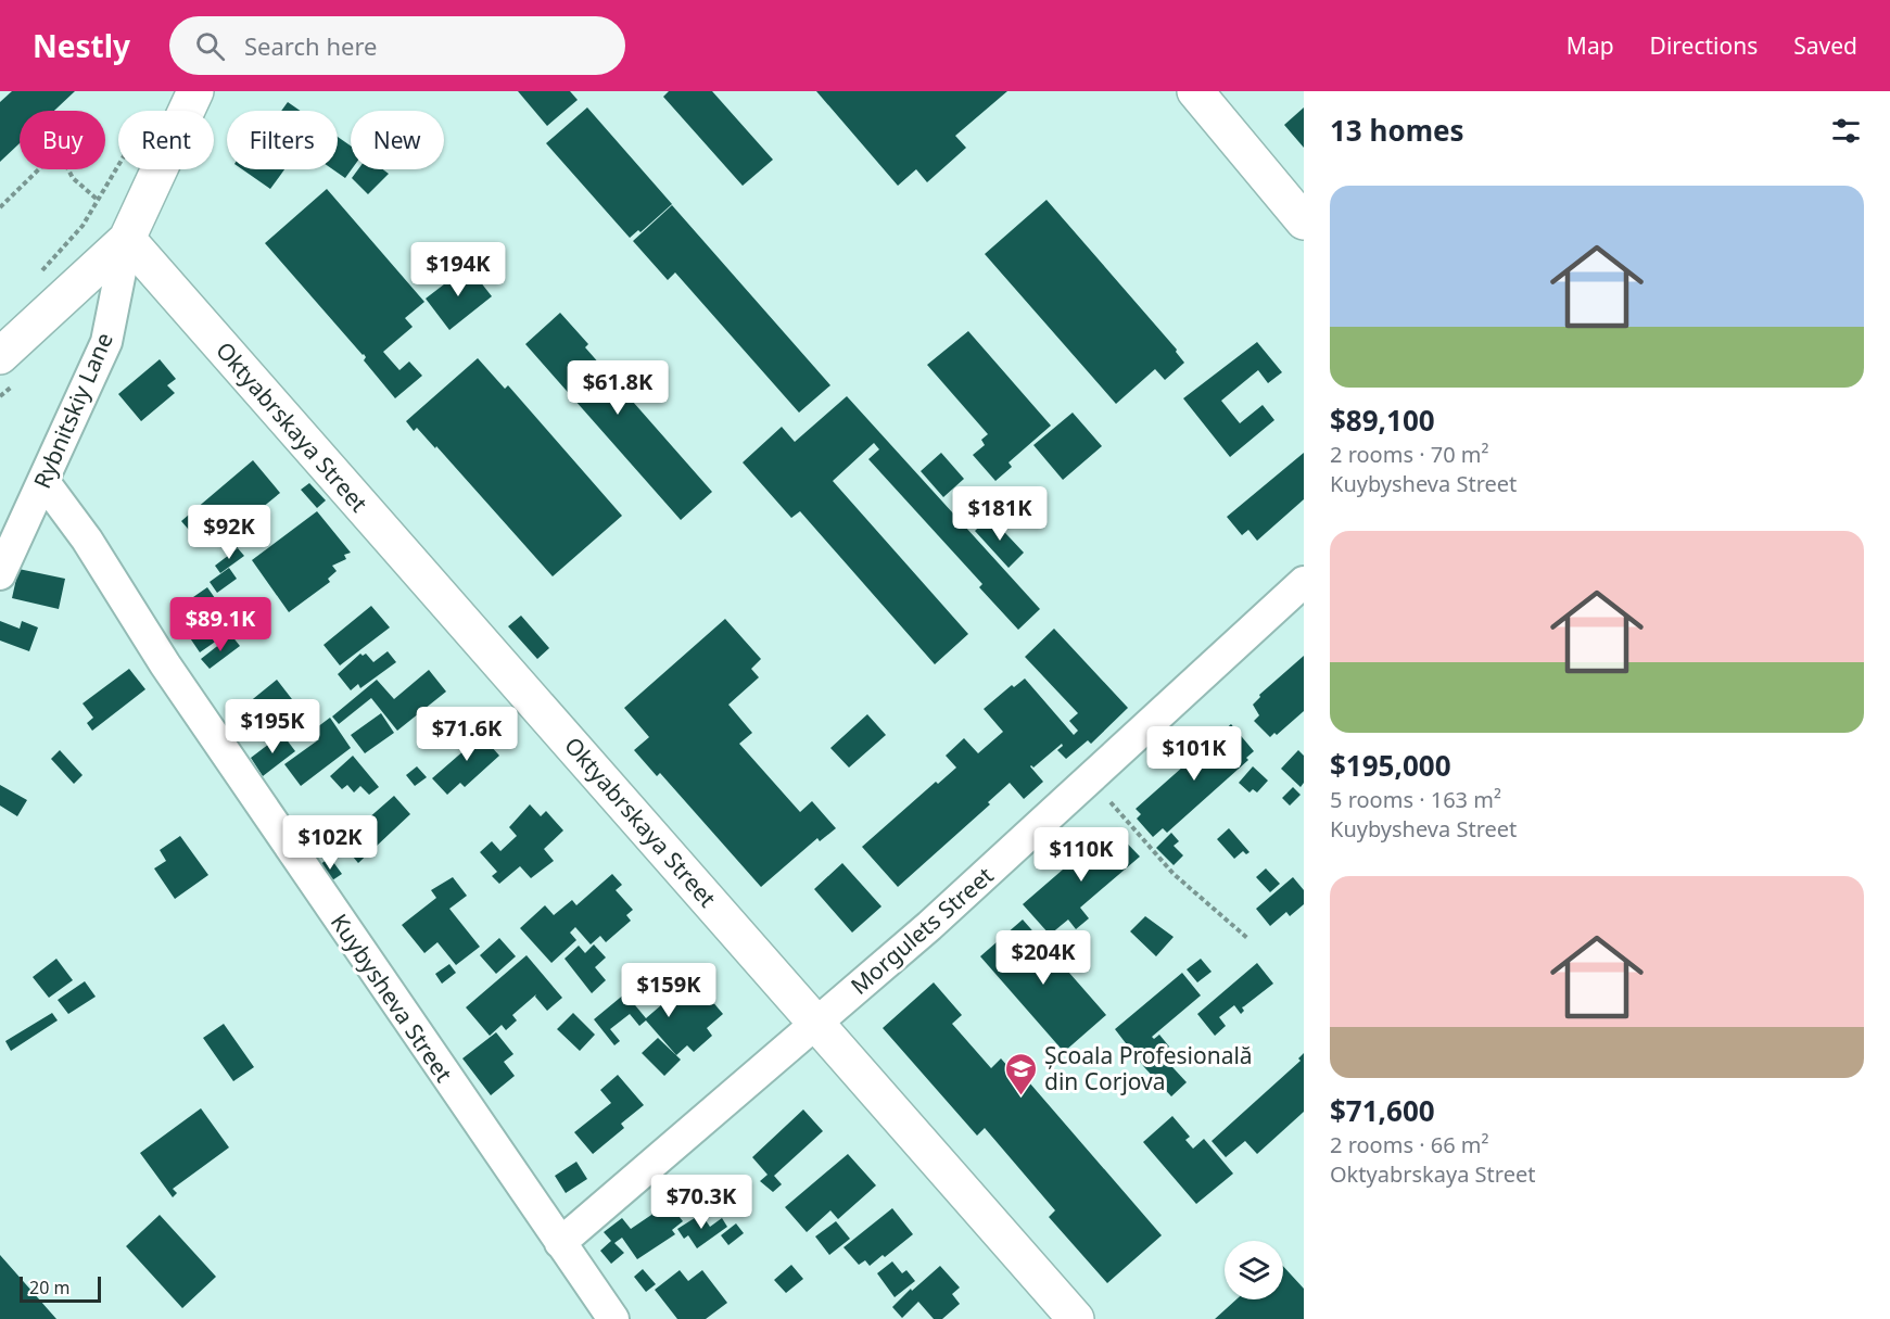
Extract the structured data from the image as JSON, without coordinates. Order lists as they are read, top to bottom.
{
  "streets": {
    "street": [
      "Rybnitskiy Lane",
      "Oktyabrskaya Street",
      "Morgulets Street",
      "Kuybysheva Street"
    ]
  },
  "crossings": [
    ["Rybnitskiy Lane", "Oktyabrskaya Street"],
    ["Rybnitskiy Lane", "Kuybysheva Street"],
    ["Oktyabrskaya Street", "Morgulets Street"],
    ["Morgulets Street", "Kuybysheva Street"]
  ],
  "places": {
    "school or university": ["Școala Profesională din Corjova"]
  },
  "scale_bar": "20 m",
  "page": {
    "header": "Nestly",
    "search": "Search here",
    "nav": ["Map", "Directions", "Saved"],
    "heading": "13 homes",
    "chip": [
      "Buy",
      "Rent",
      "Filters",
      "New"
    ],
    "list": [
      {
        "name": "$89,100",
        "note": "2 rooms · 70 m² · Kuybysheva Street"
      },
      {
        "name": "$195,000",
        "note": "5 rooms · 163 m² · Kuybysheva Street"
      },
      {
        "name": "$71,600",
        "note": "2 rooms · 66 m² · Oktyabrskaya Street"
      }
    ],
    "price": [
      "$194K",
      "$61.8K",
      "$181K",
      "$92K",
      "$89.1K",
      "$195K",
      "$71.6K",
      "$101K",
      "$102K",
      "$110K",
      "$204K",
      "$159K",
      "$70.3K"
    ],
    "scale": "20 m"
  }
}
